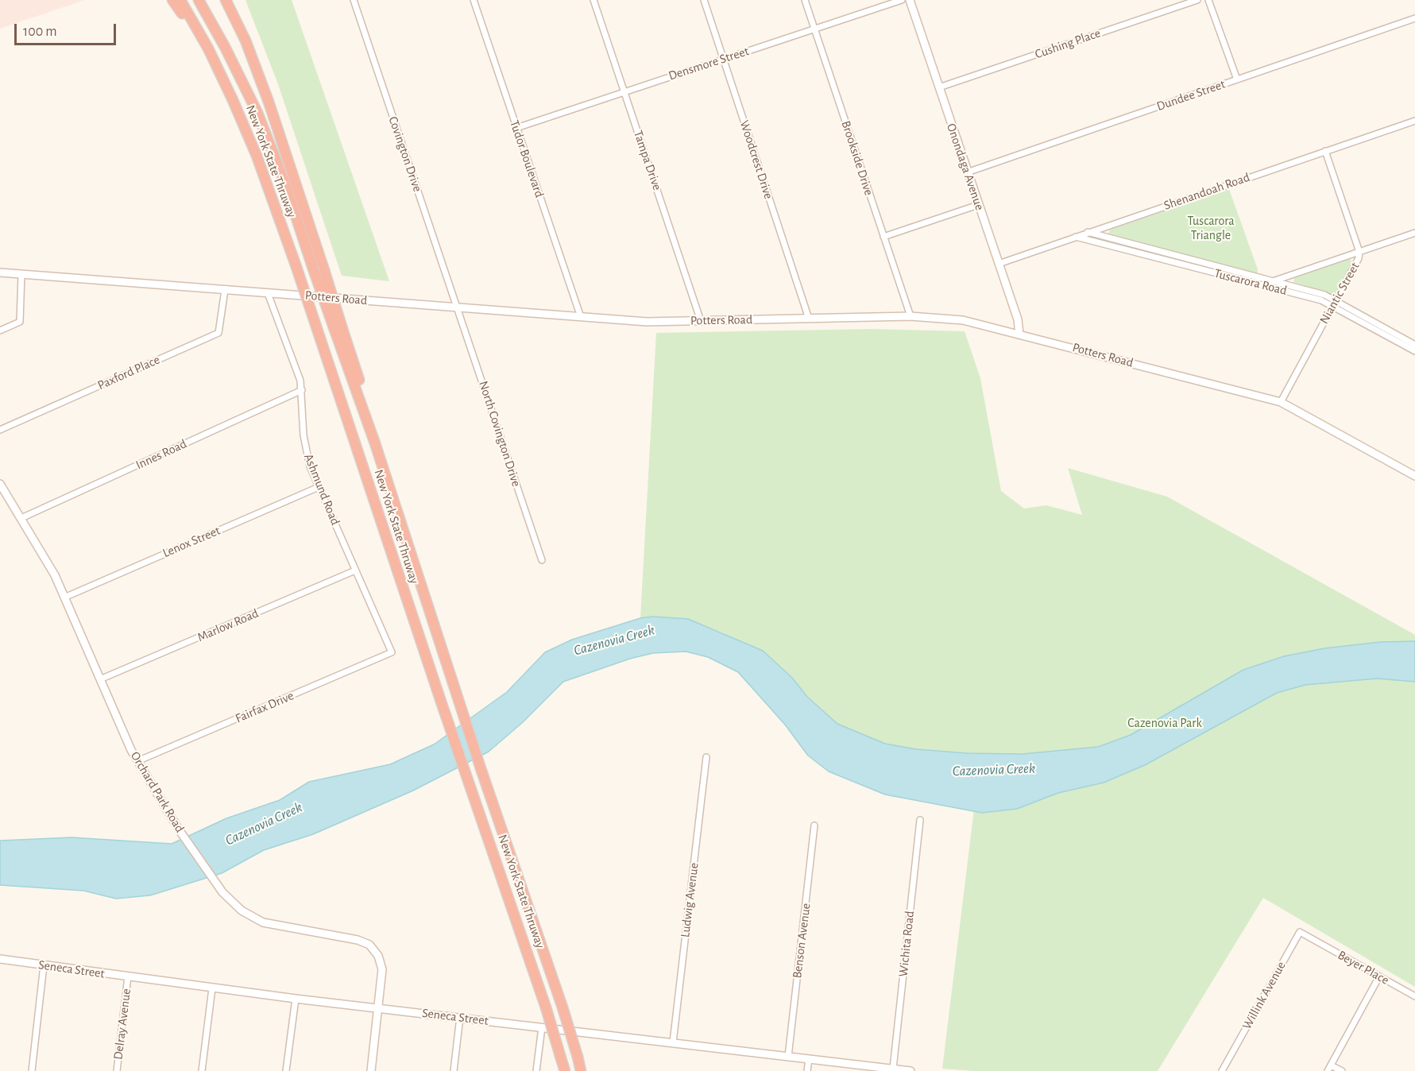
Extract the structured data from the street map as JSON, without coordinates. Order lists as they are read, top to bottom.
{
  "streets": {
    "highway": ["New York State Thruway"],
    "street": [
      "Cushing Place",
      "Densmore Street",
      "Dundee Street",
      "Covington Drive",
      "Brookside Drive",
      "Tudor Boulevard",
      "Woodcrest Drive",
      "Tampa Drive",
      "Onondaga Avenue",
      "Shenandoah Road",
      "Tuscarora Road",
      "Niantic Street",
      "Potters Road",
      "Paxford Place",
      "North Covington Drive",
      "Innes Road",
      "Ashmund Road",
      "Lenox Street",
      "Marlow Road",
      "Fairfax Drive",
      "Orchard Park Road",
      "Ludwig Avenue",
      "Benson Avenue",
      "Wichita Road",
      "Beyer Place",
      "Seneca Street",
      "Willink Avenue",
      "Delray Avenue"
    ]
  },
  "crossings": [
    ["Cushing Place", "Onondaga Avenue"],
    ["Densmore Street", "Brookside Drive"],
    ["Densmore Street", "Tudor Boulevard"],
    ["Densmore Street", "Woodcrest Drive"],
    ["Densmore Street", "Tampa Drive"],
    ["Dundee Street", "Onondaga Avenue"],
    ["Covington Drive", "Potters Road"],
    ["Covington Drive", "North Covington Drive"],
    ["Brookside Drive", "Potters Road"],
    ["Tudor Boulevard", "Potters Road"],
    ["Woodcrest Drive", "Potters Road"],
    ["Tampa Drive", "Potters Road"],
    ["Onondaga Avenue", "Shenandoah Road"],
    ["Onondaga Avenue", "Potters Road"],
    ["Shenandoah Road", "Tuscarora Road"],
    ["Shenandoah Road", "Niantic Street"],
    ["Tuscarora Road", "Niantic Street"],
    ["Niantic Street", "Potters Road"],
    ["Potters Road", "Paxford Place"],
    ["Potters Road", "North Covington Drive"],
    ["Potters Road", "Ashmund Road"],
    ["Innes Road", "Ashmund Road"],
    ["Innes Road", "Orchard Park Road"],
    ["Ashmund Road", "Lenox Street"],
    ["Ashmund Road", "Marlow Road"],
    ["Ashmund Road", "Fairfax Drive"],
    ["Lenox Street", "Orchard Park Road"],
    ["Marlow Road", "Orchard Park Road"],
    ["Fairfax Drive", "Orchard Park Road"],
    ["Orchard Park Road", "Seneca Street"],
    ["Ludwig Avenue", "Seneca Street"],
    ["Benson Avenue", "Seneca Street"],
    ["Wichita Road", "Seneca Street"],
    ["Beyer Place", "Willink Avenue"],
    ["Seneca Street", "Delray Avenue"]
  ],
  "water": ["Cazenovia Creek"],
  "parks": ["Tuscarora Triangle", "Cazenovia Park"],
  "scale_bar": "100 m"
}
